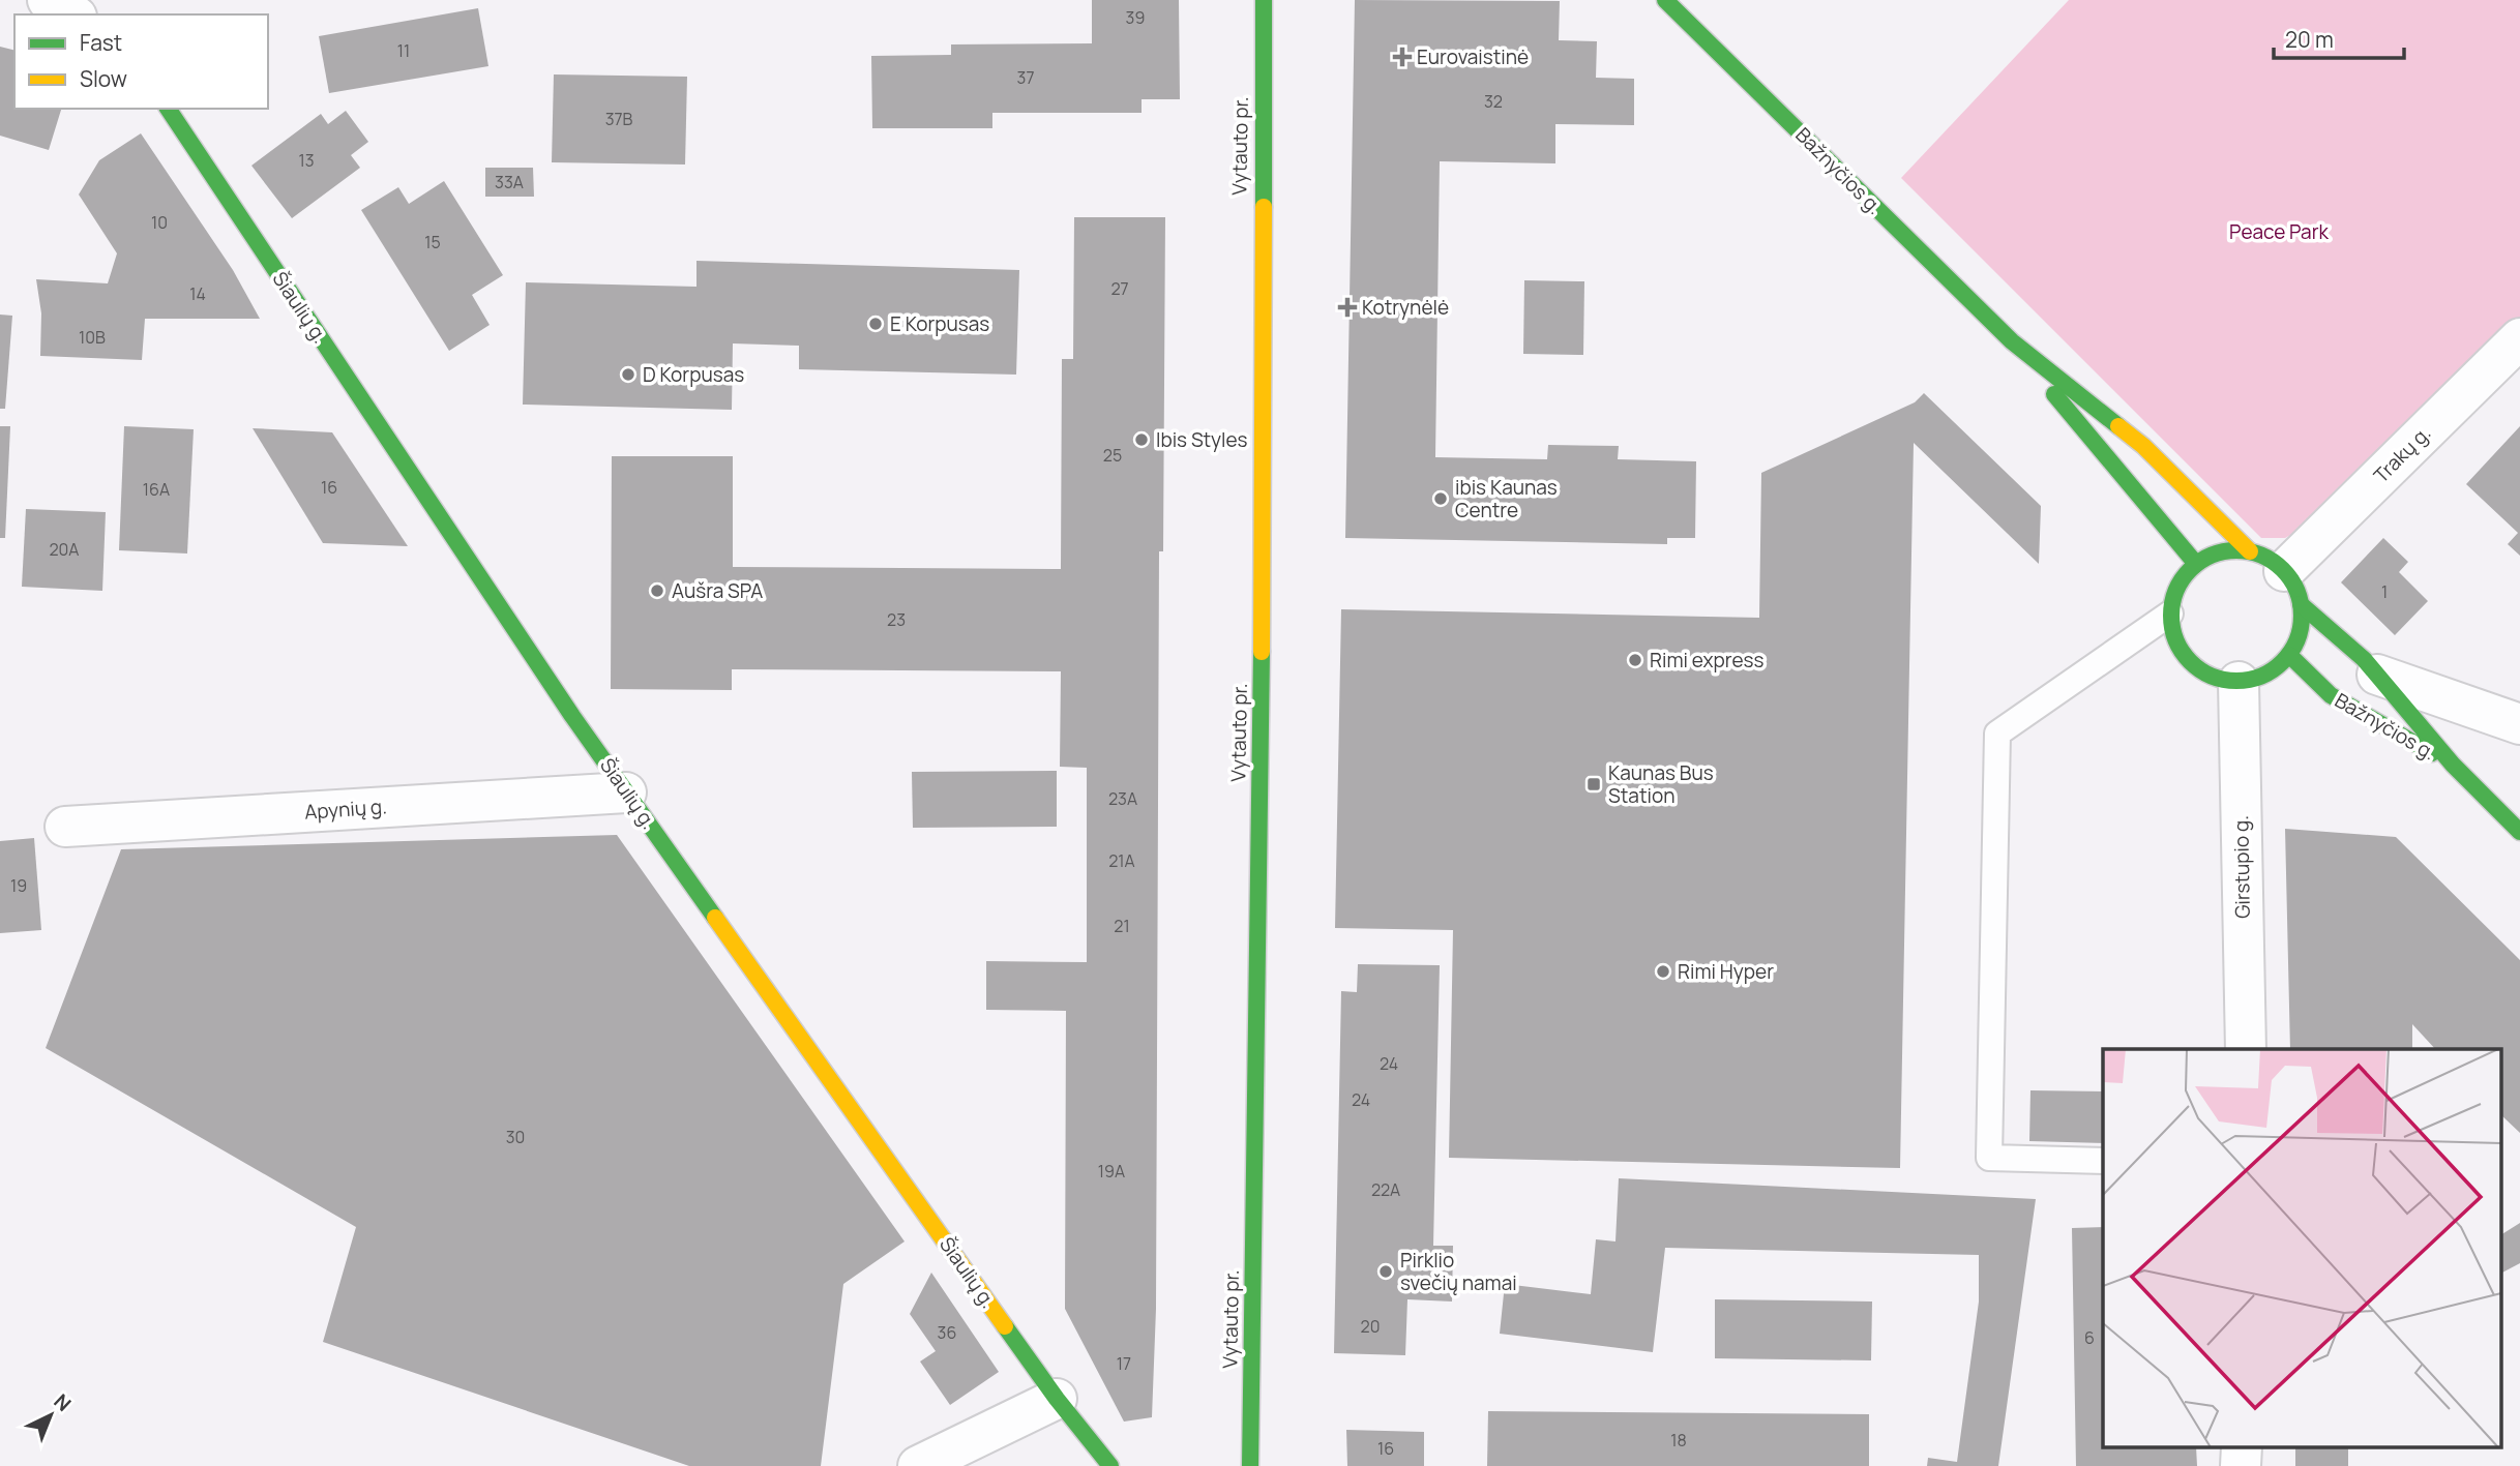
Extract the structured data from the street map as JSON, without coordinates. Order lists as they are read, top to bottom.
{
  "streets": {
    "street": [
      "Vytauto pr.",
      "Bažnyčios g.",
      "Šiaulių g.",
      "Trakų g.",
      "Apynių g.",
      "Girstupio g."
    ]
  },
  "crossings": [
    ["Bažnyčios g.", "Trakų g."],
    ["Bažnyčios g.", "Girstupio g."],
    ["Šiaulių g.", "Apynių g."],
    ["Trakų g.", "Girstupio g."]
  ],
  "parks": ["Peace Park"],
  "places": {
    "health": ["Eurovaistinė", "Kotrynėlė"],
    "other": [
      "E Korpusas",
      "D Korpusas",
      "Ibis Styles",
      "ibis Kaunas Centre",
      "Aušra SPA",
      "Rimi express",
      "Rimi Hyper",
      "Pirklio svečių namai"
    ],
    "transit": ["Kaunas Bus Station"]
  },
  "house_numbers": [
    "39",
    "11",
    "37",
    "32",
    "37B",
    "13",
    "33A",
    "10",
    "15",
    "27",
    "14",
    "10B",
    "25",
    "16",
    "16A",
    "20A",
    "1",
    "23",
    "23A",
    "21A",
    "19",
    "21",
    "24",
    "24",
    "30",
    "19A",
    "22A",
    "20",
    "36",
    "6",
    "17",
    "18",
    "16"
  ],
  "legend": ["Fast", "Slow"],
  "scale_bar": "20 m",
  "north": "top right"
}
